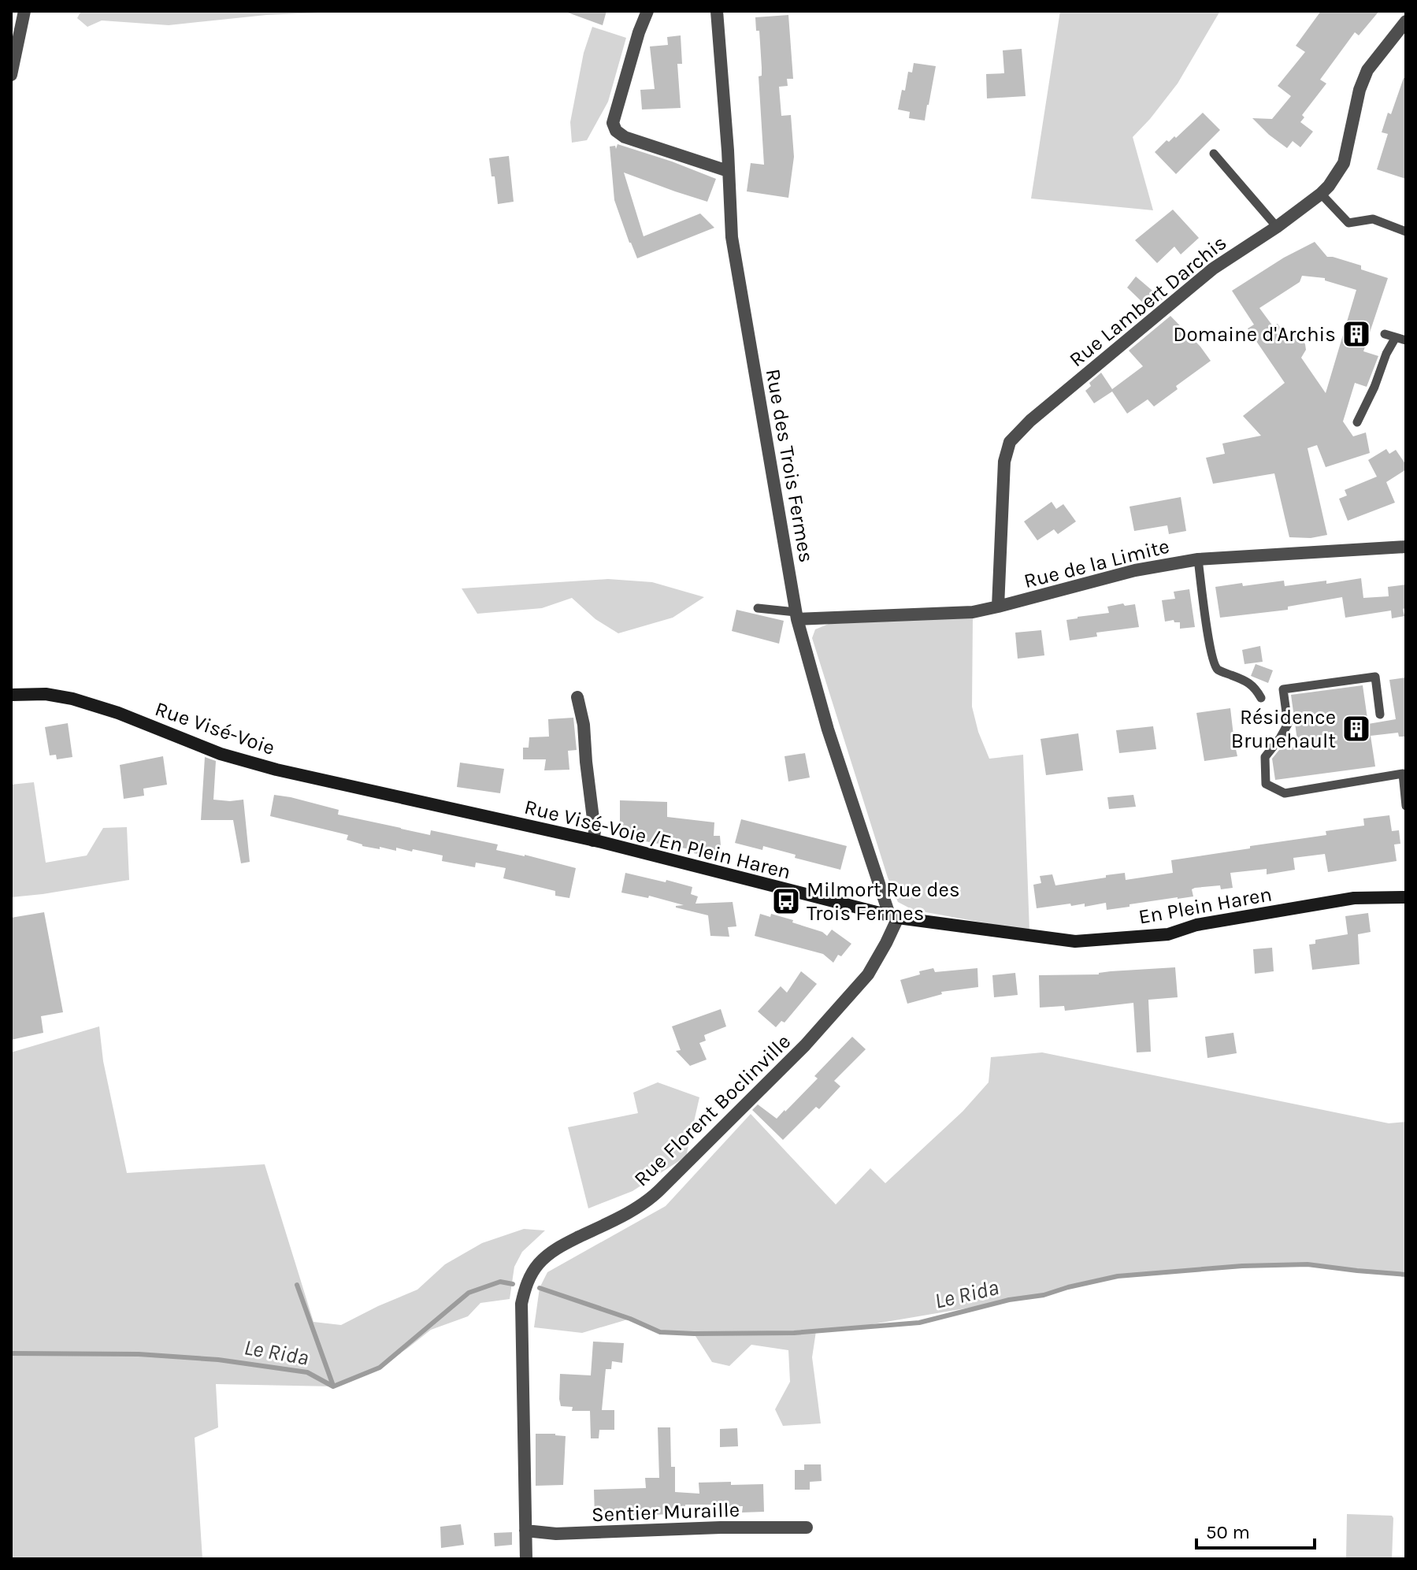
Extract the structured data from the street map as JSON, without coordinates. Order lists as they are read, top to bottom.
{
  "streets": {
    "street": [
      "Rue Lambert Darchis",
      "Rue des Trois Fermes",
      "Rue de la Limite",
      "Rue Visé-Voie",
      "Rue Visé-Voie /En Plein Haren",
      "En Plein Haren",
      "Rue Florent Boclinville",
      "Sentier Muraille"
    ]
  },
  "crossings": [
    ["Rue Lambert Darchis", "Rue de la Limite"],
    ["Rue des Trois Fermes", "Rue de la Limite"],
    ["Rue des Trois Fermes", "Rue Visé-Voie /En Plein Haren"],
    ["Rue des Trois Fermes", "En Plein Haren"],
    ["Rue des Trois Fermes", "Rue Florent Boclinville"],
    ["Rue Visé-Voie", "Rue Visé-Voie /En Plein Haren"],
    ["Rue Visé-Voie /En Plein Haren", "En Plein Haren"],
    ["Rue Visé-Voie /En Plein Haren", "Rue Florent Boclinville"],
    ["En Plein Haren", "Rue Florent Boclinville"],
    ["Rue Florent Boclinville", "Sentier Muraille"]
  ],
  "water": ["Le Rida"],
  "places": {
    "building": ["Domaine d'Archis", "Résidence Brunehault"],
    "bus stop": ["Milmort Rue des Trois Fermes"]
  },
  "scale_bar": "50 m"
}
